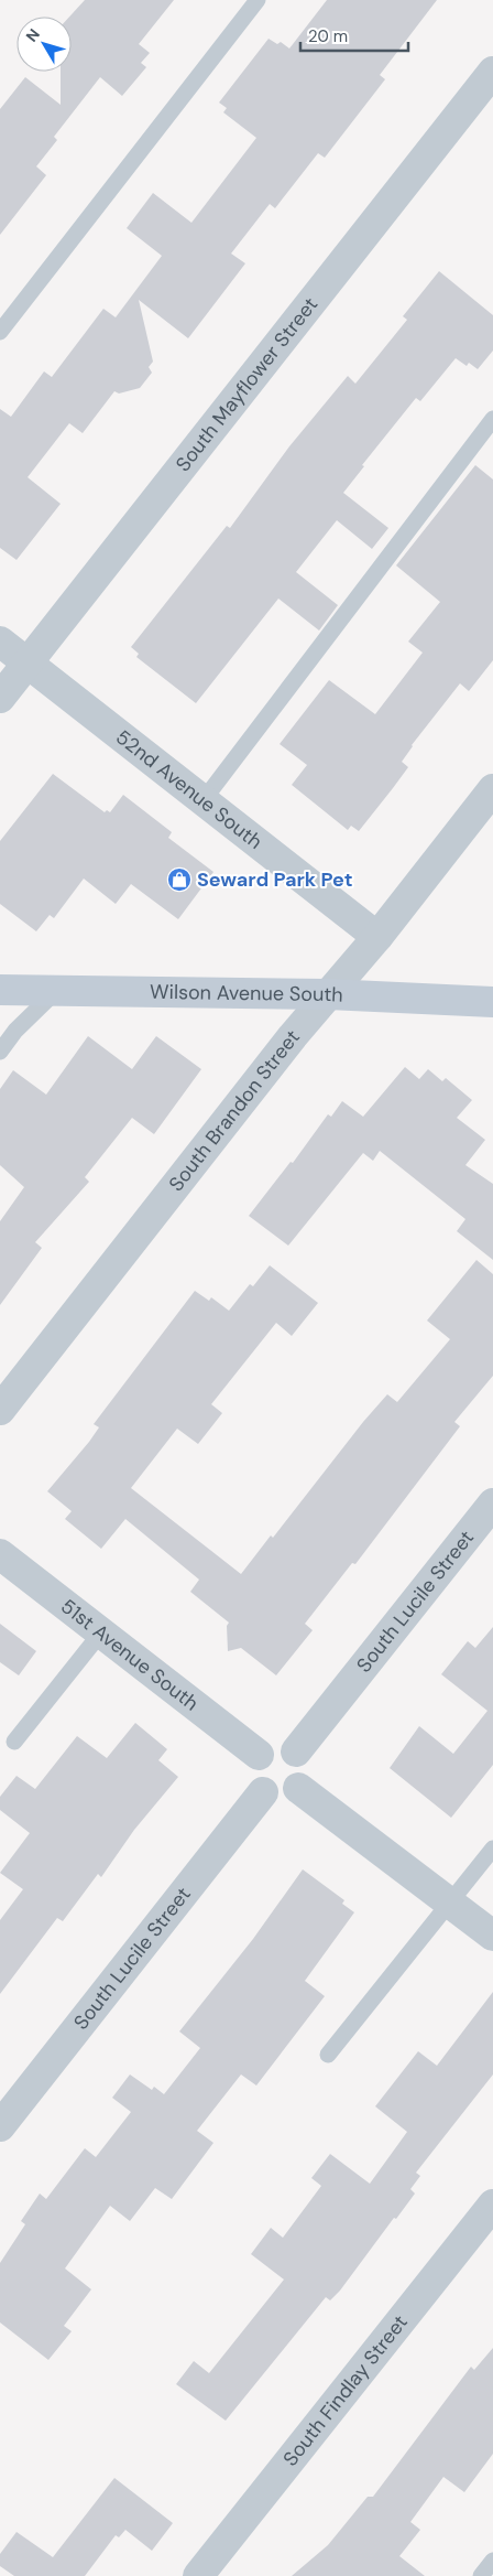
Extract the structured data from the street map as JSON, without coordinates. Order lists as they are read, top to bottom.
{
  "streets": {
    "main road": ["Wilson Avenue South"],
    "street": [
      "South Mayflower Street",
      "52nd Avenue South",
      "South Brandon Street",
      "South Lucile Street",
      "51st Avenue South",
      "South Findlay Street"
    ]
  },
  "crossings": [
    ["South Mayflower Street", "52nd Avenue South"],
    ["52nd Avenue South", "South Brandon Street"],
    ["Wilson Avenue South", "South Brandon Street"],
    ["South Lucile Street", "51st Avenue South"]
  ],
  "places": {
    "shop": ["Seward Park Pet"]
  },
  "scale_bar": "20 m",
  "north": "top left"
}
